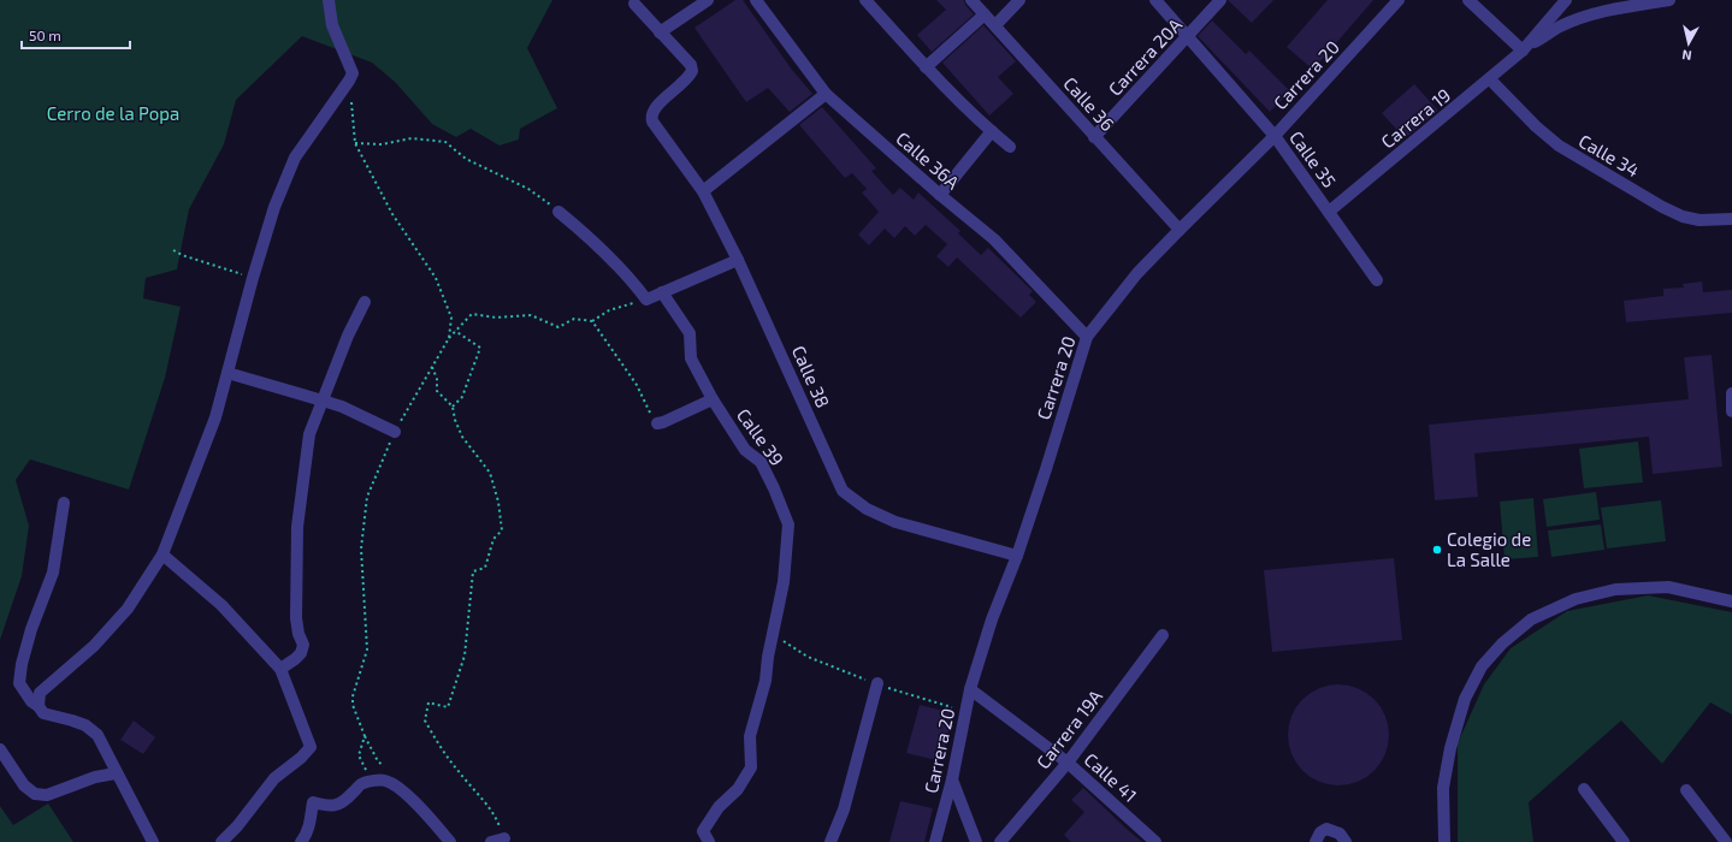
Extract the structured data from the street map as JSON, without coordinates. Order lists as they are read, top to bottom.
{
  "streets": {
    "street": [
      "Carrera 20A",
      "Carrera 20",
      "Calle 36",
      "Carrera 19",
      "Calle 34",
      "Calle 35",
      "Calle 36A",
      "Calle 38",
      "Calle 39",
      "Carrera 19A",
      "Calle 41"
    ]
  },
  "crossings": [
    ["Carrera 20A", "Calle 36"],
    ["Carrera 20A", "Calle 35"],
    ["Carrera 20", "Calle 36"],
    ["Carrera 20", "Calle 35"],
    ["Carrera 20", "Calle 36A"],
    ["Carrera 20", "Calle 38"],
    ["Carrera 20", "Calle 41"],
    ["Carrera 19", "Calle 34"],
    ["Carrera 19", "Calle 35"],
    ["Carrera 19A", "Calle 41"]
  ],
  "parks": ["Cerro de la Popa"],
  "places": ["Colegio de La Salle"],
  "scale_bar": "50 m",
  "north": "bottom"
}
